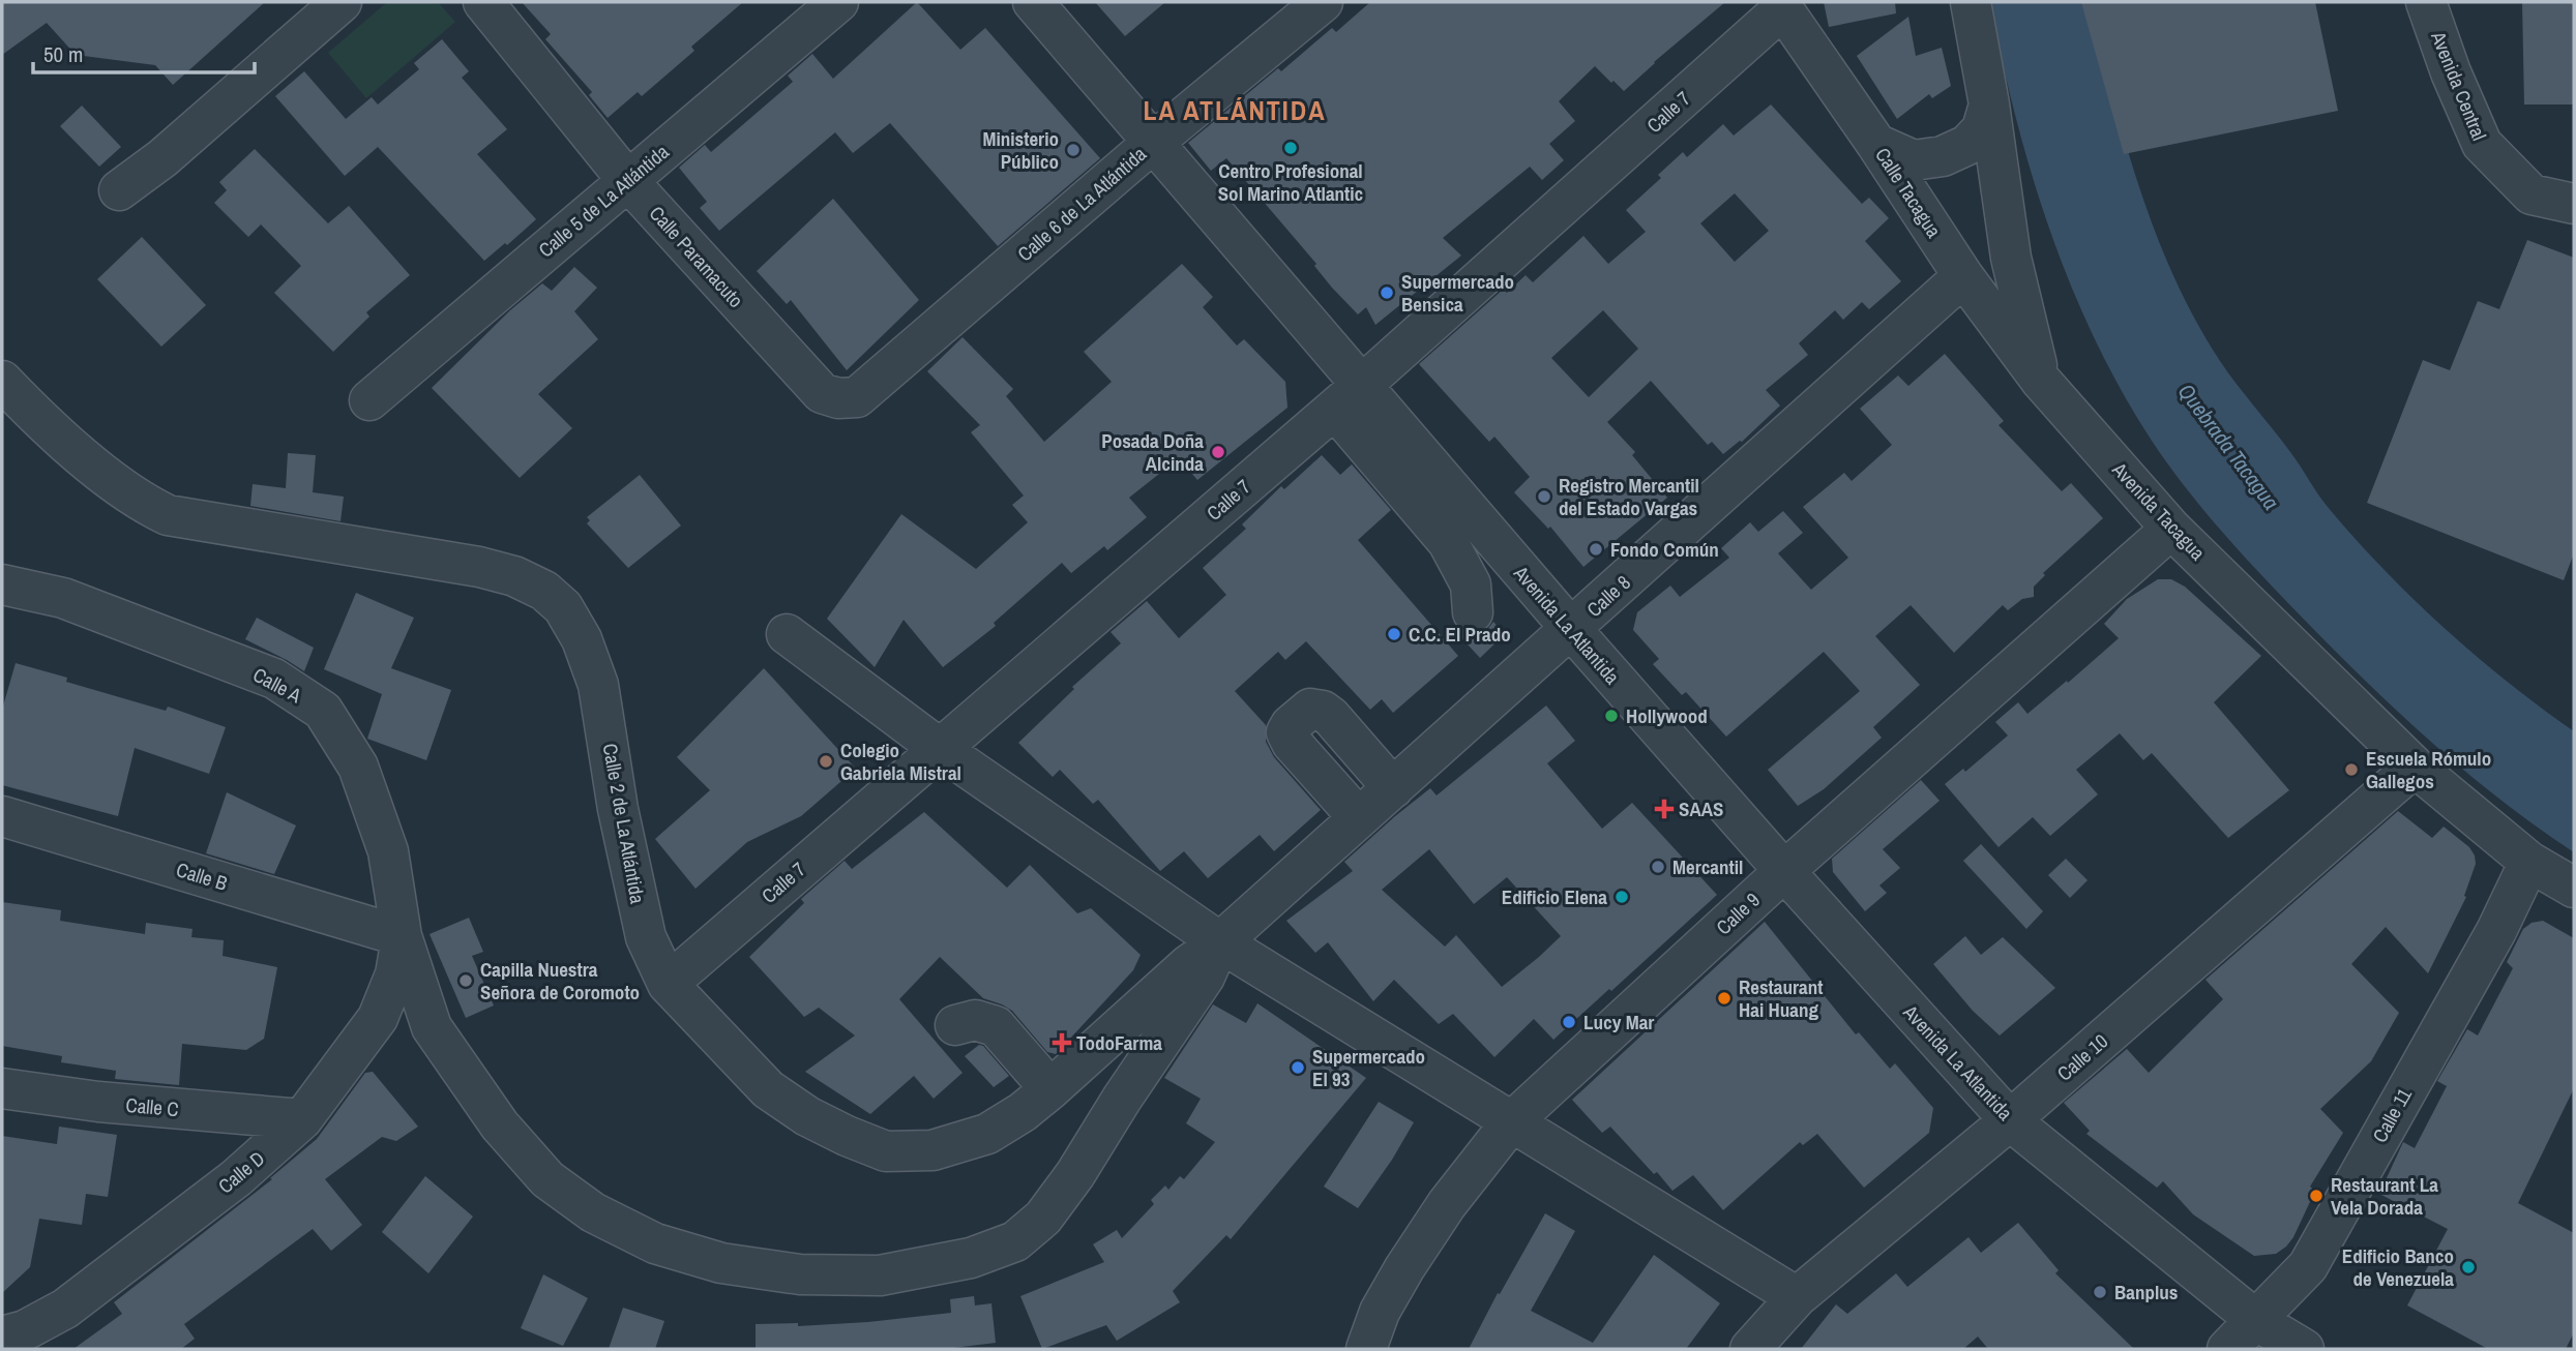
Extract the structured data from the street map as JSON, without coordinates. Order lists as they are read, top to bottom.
{
  "streets": {
    "street": [
      "Avenida Central",
      "Calle 7",
      "Calle Tacagua",
      "Calle 5 de La Atlántida",
      "Calle 6 de La Atlántida",
      "Calle Paramacuto",
      "Avenida Tacagua",
      "Calle 8",
      "Avenida La Atlantida",
      "Calle A",
      "Calle 2 de La Atlántida",
      "Calle B",
      "Calle 9",
      "Calle 10",
      "Calle C",
      "Calle 11",
      "Calle D"
    ]
  },
  "crossings": [
    ["Calle 7", "Calle Tacagua"],
    ["Calle 7", "Avenida La Atlantida"],
    ["Calle 7", "Calle 2 de La Atlántida"],
    ["Calle Tacagua", "Avenida Tacagua"],
    ["Calle Tacagua", "Calle 8"],
    ["Calle 5 de La Atlántida", "Calle Paramacuto"],
    ["Calle 6 de La Atlántida", "Calle Paramacuto"],
    ["Calle 6 de La Atlántida", "Avenida La Atlantida"],
    ["Avenida Tacagua", "Calle 9"],
    ["Avenida Tacagua", "Calle 10"],
    ["Avenida Tacagua", "Calle 11"],
    ["Calle 8", "Avenida La Atlantida"],
    ["Calle 8", "Calle 2 de La Atlántida"],
    ["Avenida La Atlantida", "Calle 9"],
    ["Avenida La Atlantida", "Calle 10"],
    ["Avenida La Atlantida", "Calle 11"],
    ["Calle A", "Calle B"],
    ["Calle A", "Calle D"],
    ["Calle B", "Calle D"],
    ["Calle C", "Calle D"]
  ],
  "districts": ["LA ATLÁNTIDA"],
  "water": ["Quebrada Tacagua"],
  "places": {
    "other": [
      "Centro Profesional Sol Marino Atlantic",
      "Ministerio Público",
      "Supermercado Bensica",
      "Posada Doña Alcinda",
      "Registro Mercantil del Estado Vargas",
      "Fondo Común",
      "C.C. El Prado",
      "Hollywood",
      "Colegio Gabriela Mistral",
      "Escuela Rómulo Gallegos",
      "Mercantil",
      "Edificio Elena",
      "Capilla Nuestra Señora de Coromoto",
      "Restaurant Hai Huang",
      "Lucy Mar",
      "Supermercado El 93",
      "Restaurant La Vela Dorada",
      "Edificio Banco de Venezuela",
      "Banplus"
    ],
    "health": ["SAAS", "TodoFarma"]
  },
  "scale_bar": "50 m"
}
